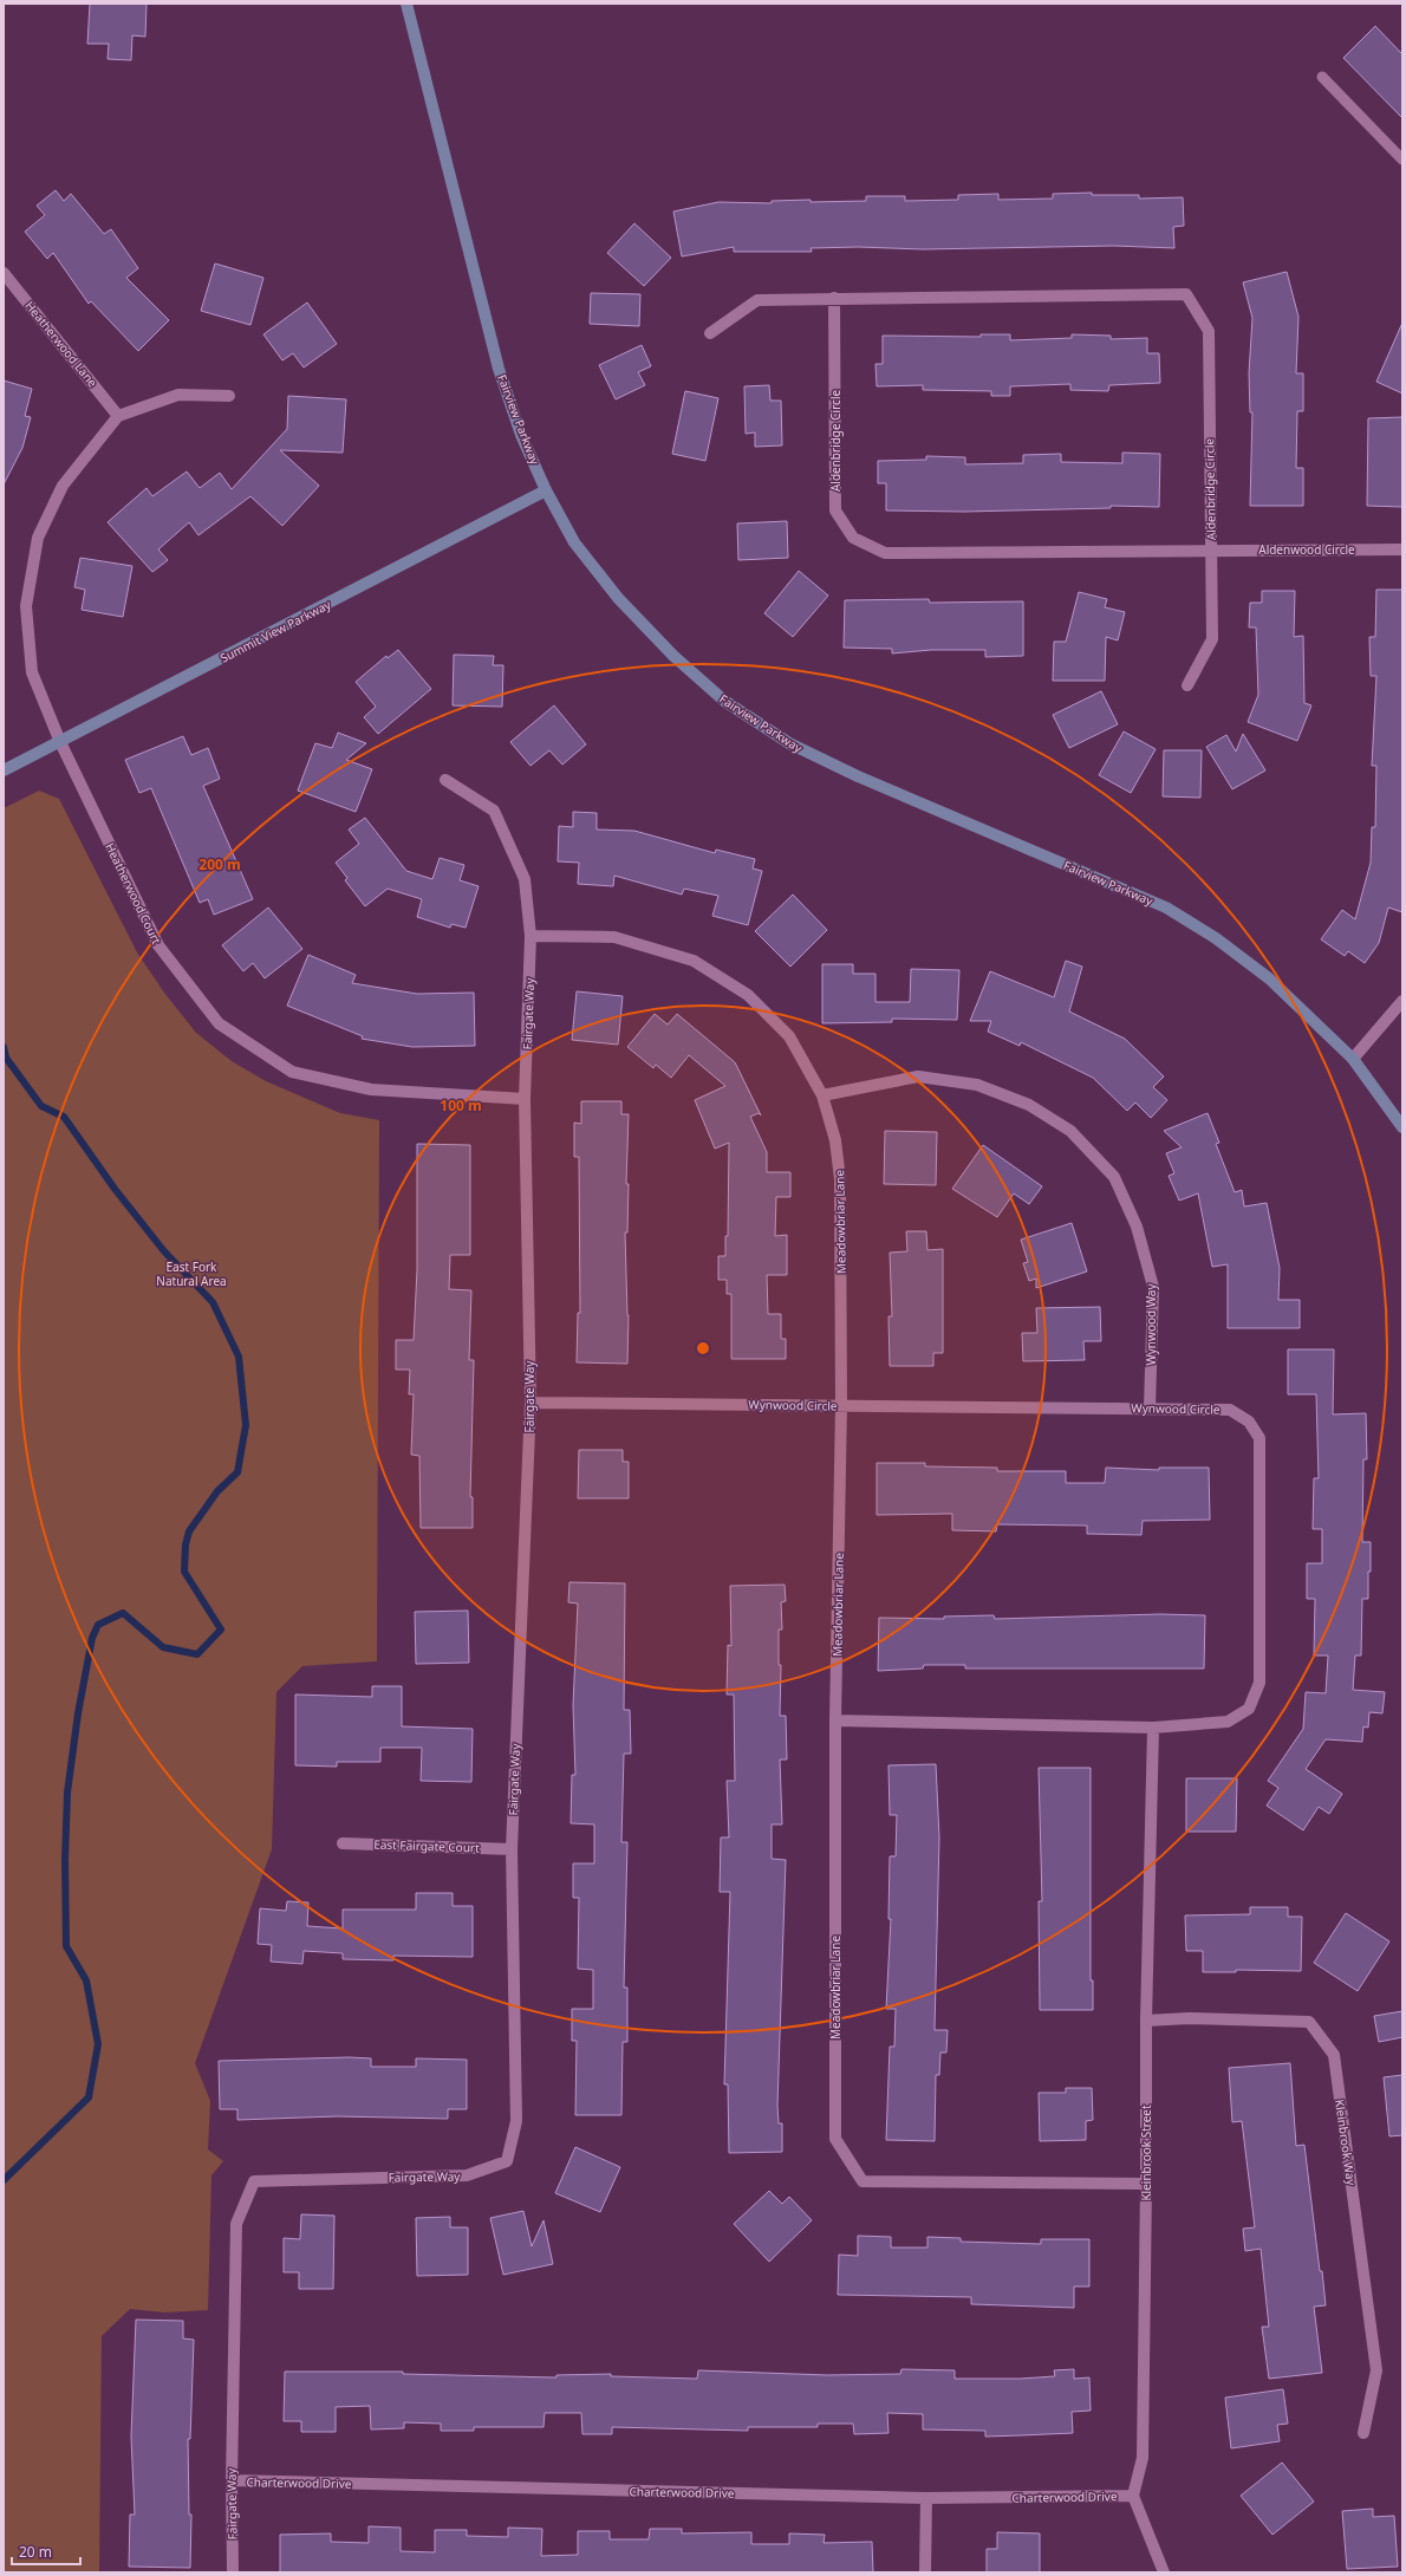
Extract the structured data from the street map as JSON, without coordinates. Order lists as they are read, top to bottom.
{
  "streets": {
    "main road": ["Fairview Parkway", "Summit View Parkway"],
    "street": [
      "Heatherwood Lane",
      "Aldenbridge Circle",
      "Aldenwood Circle",
      "Heatherwood Court",
      "Fairgate Way",
      "Meadowbriar Lane",
      "Wynwood Way",
      "Wynwood Circle",
      "East Fairgate Court",
      "Kleinbrook Way",
      "Kleinbrook Street",
      "Charterwood Drive"
    ]
  },
  "crossings": [
    ["Heatherwood Lane", "Heatherwood Court"],
    ["Fairview Parkway", "Summit View Parkway"],
    ["Aldenbridge Circle", "Aldenwood Circle"],
    ["Summit View Parkway", "Heatherwood Court"],
    ["Heatherwood Court", "Fairgate Way"],
    ["Fairgate Way", "Meadowbriar Lane"],
    ["Fairgate Way", "Wynwood Circle"],
    ["Fairgate Way", "East Fairgate Court"],
    ["Fairgate Way", "Charterwood Drive"],
    ["Meadowbriar Lane", "Wynwood Way"],
    ["Meadowbriar Lane", "Wynwood Circle"],
    ["Meadowbriar Lane", "Kleinbrook Street"],
    ["Wynwood Way", "Wynwood Circle"],
    ["Wynwood Circle", "Kleinbrook Street"],
    ["Kleinbrook Way", "Kleinbrook Street"],
    ["Kleinbrook Street", "Charterwood Drive"]
  ],
  "parks": ["East Fork Natural Area"],
  "scale_bar": "20 m",
  "rings": ["200 m", "100 m"]
}
